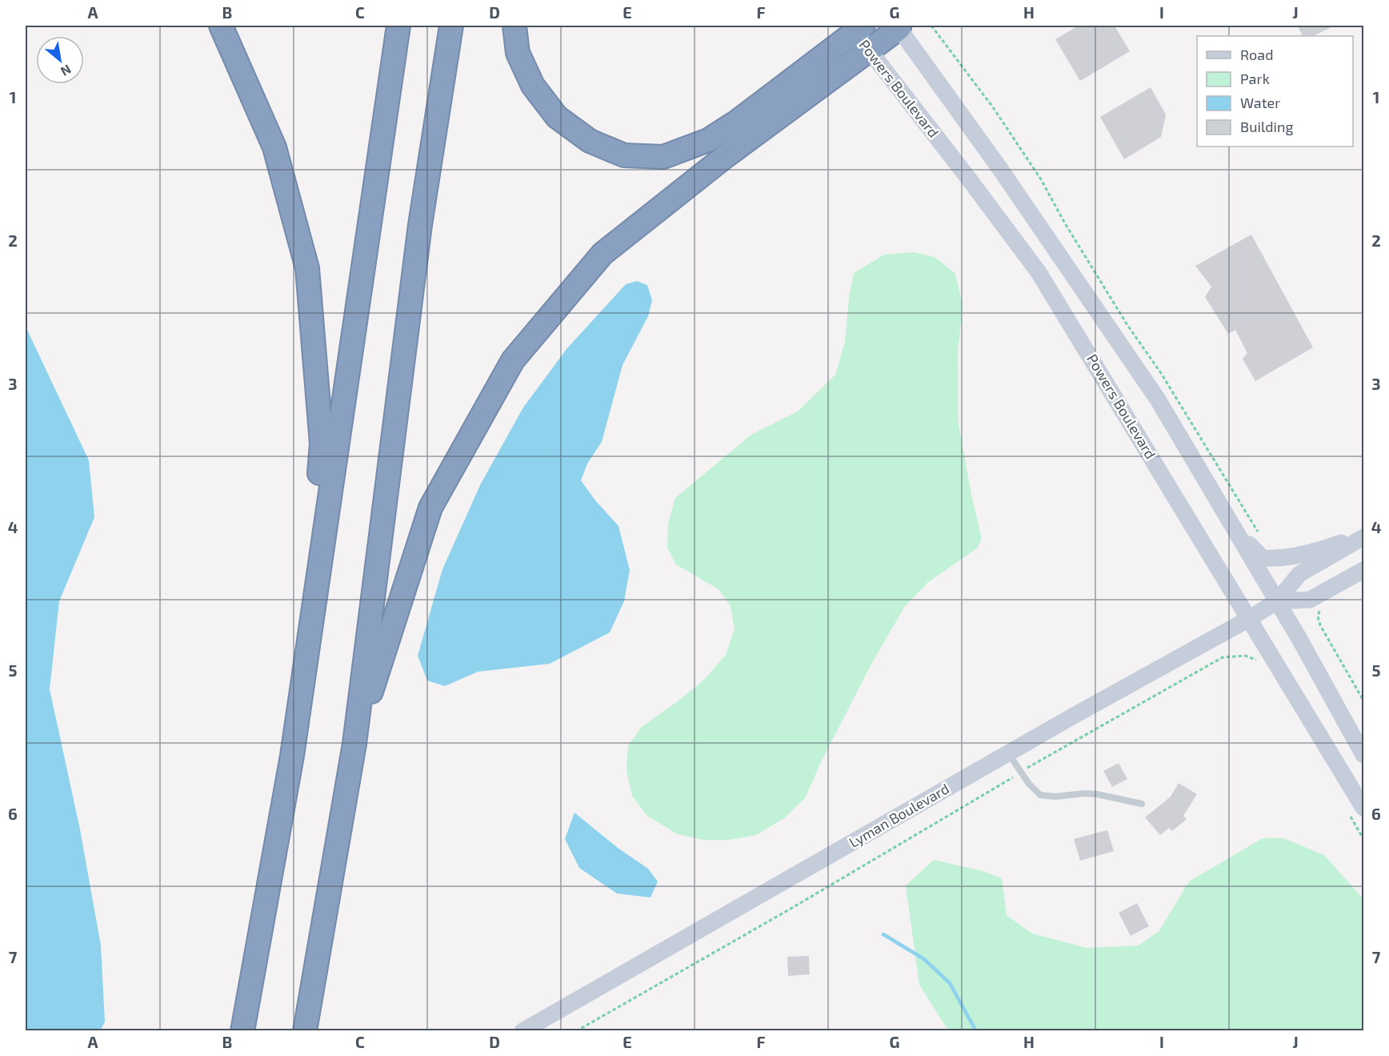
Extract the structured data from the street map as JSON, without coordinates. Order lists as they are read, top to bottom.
{
  "streets": {
    "main road": ["Powers Boulevard", "Lyman Boulevard"]
  },
  "crossings": [
    ["Powers Boulevard", "Lyman Boulevard"]
  ],
  "legend": [
    "Road",
    "Park",
    "Water",
    "Building"
  ],
  "north": "bottom right",
  "grid": {
    "columns": [
      "A",
      "B",
      "C",
      "D",
      "E",
      "F",
      "G",
      "H",
      "I",
      "J"
    ],
    "rows": [
      "1",
      "2",
      "3",
      "4",
      "5",
      "6",
      "7"
    ]
  }
}
